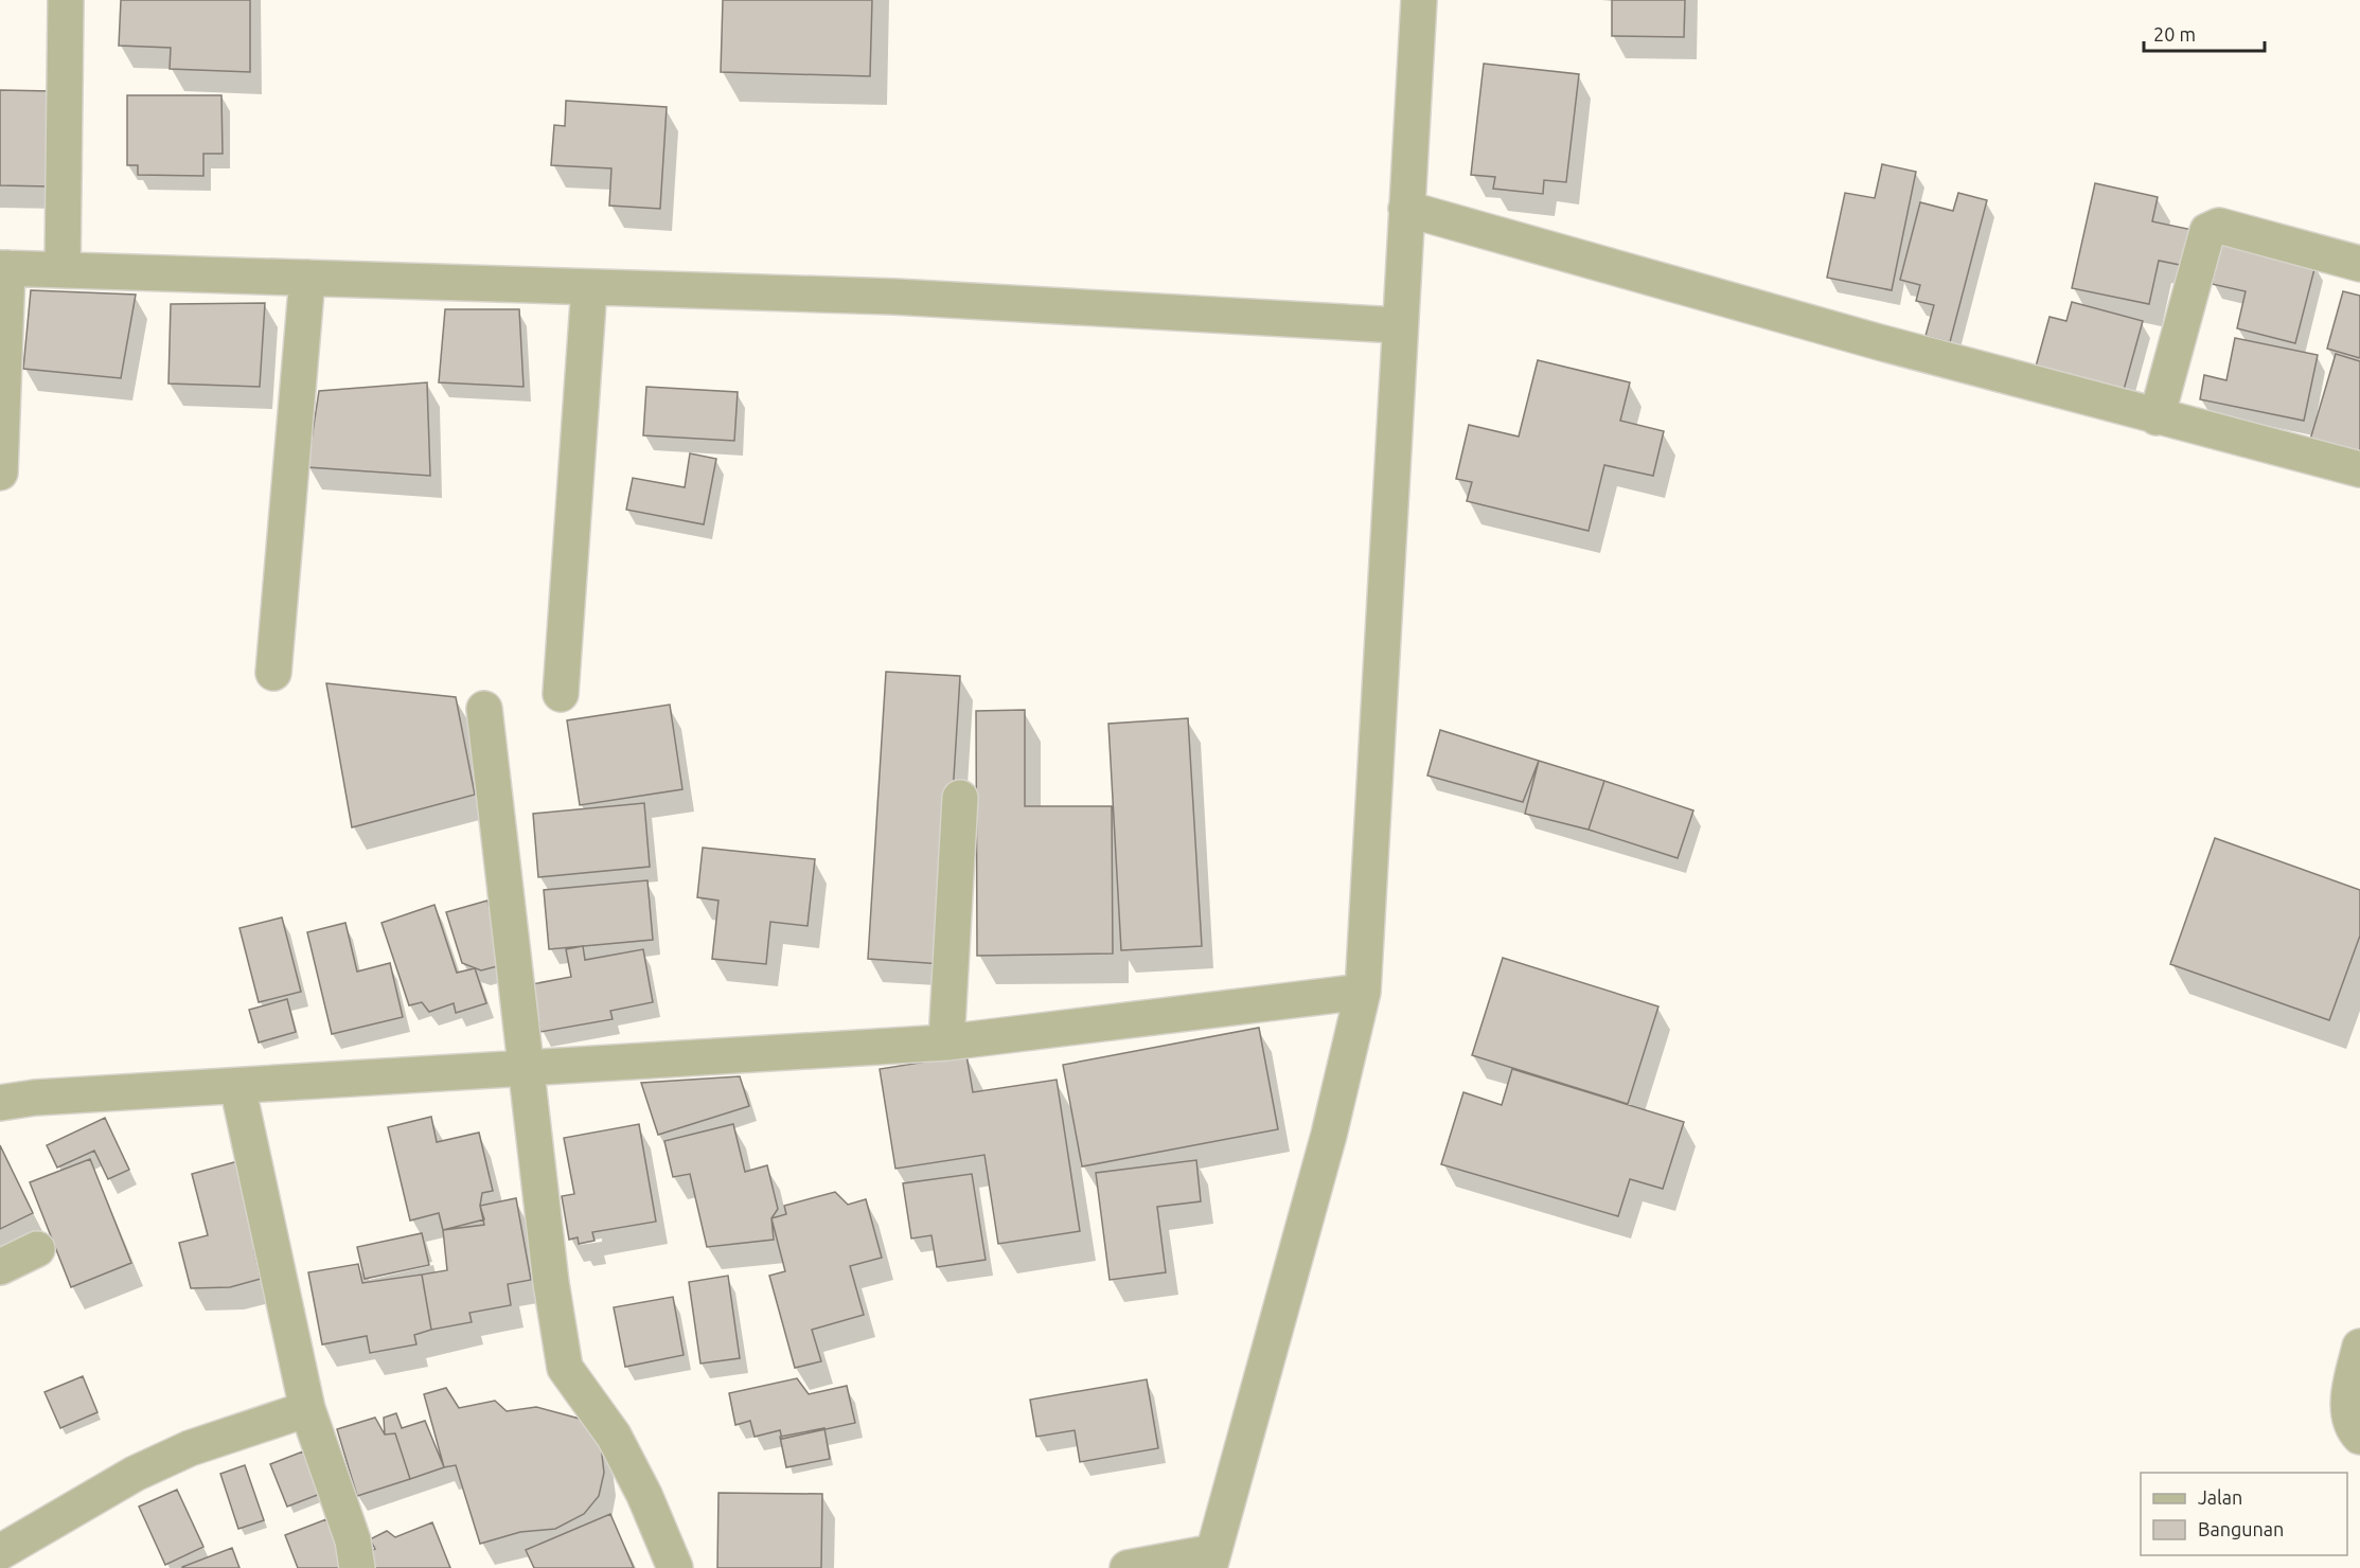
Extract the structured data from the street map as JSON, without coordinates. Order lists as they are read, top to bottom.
{
  "legend": ["Jalan", "Bangunan"],
  "scale_bar": "20 m"
}
